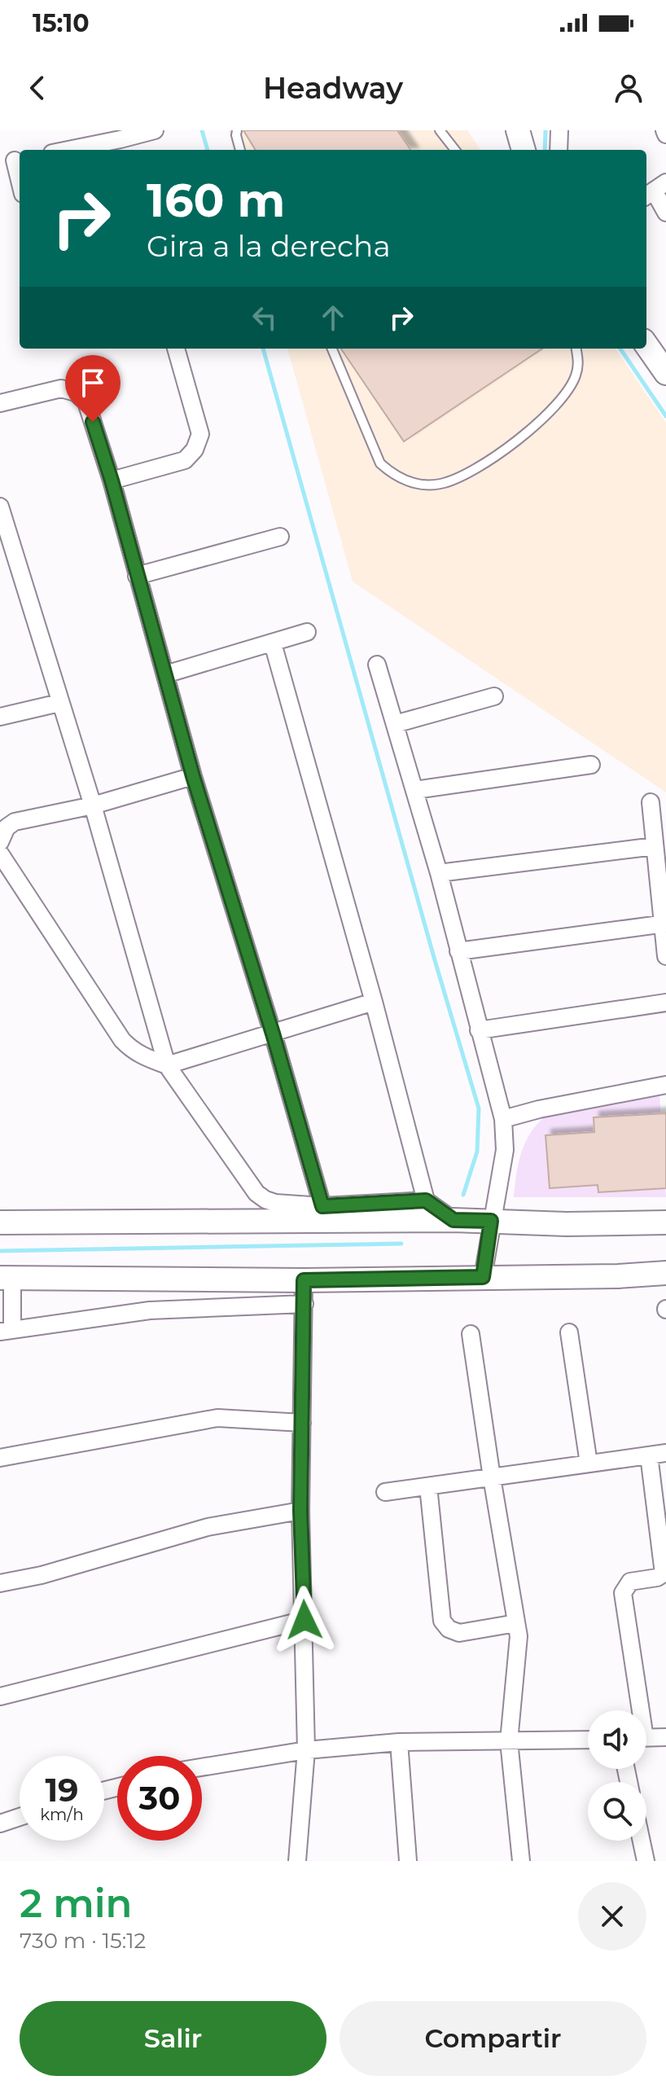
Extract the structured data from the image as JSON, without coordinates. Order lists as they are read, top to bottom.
{
  "page": {
    "status": "15:10",
    "header": "Headway",
    "turn": ["160 m", "Gira a la derecha"],
    "speed": "19 km/h",
    "limit": "30",
    "heading": ["2 min", "730 m · 15:12"],
    "buttons": ["Salir", "Compartir"]
  }
}
